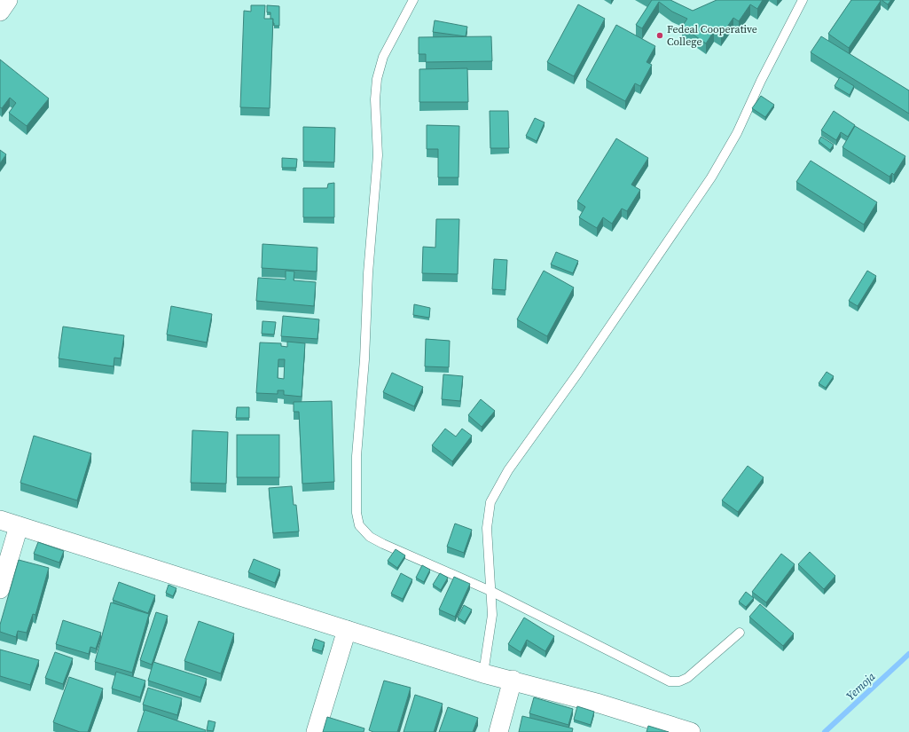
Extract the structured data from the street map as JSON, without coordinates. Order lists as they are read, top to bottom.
{
  "water": ["Yemoja"],
  "places": ["Fedeal Cooperative College"]
}
